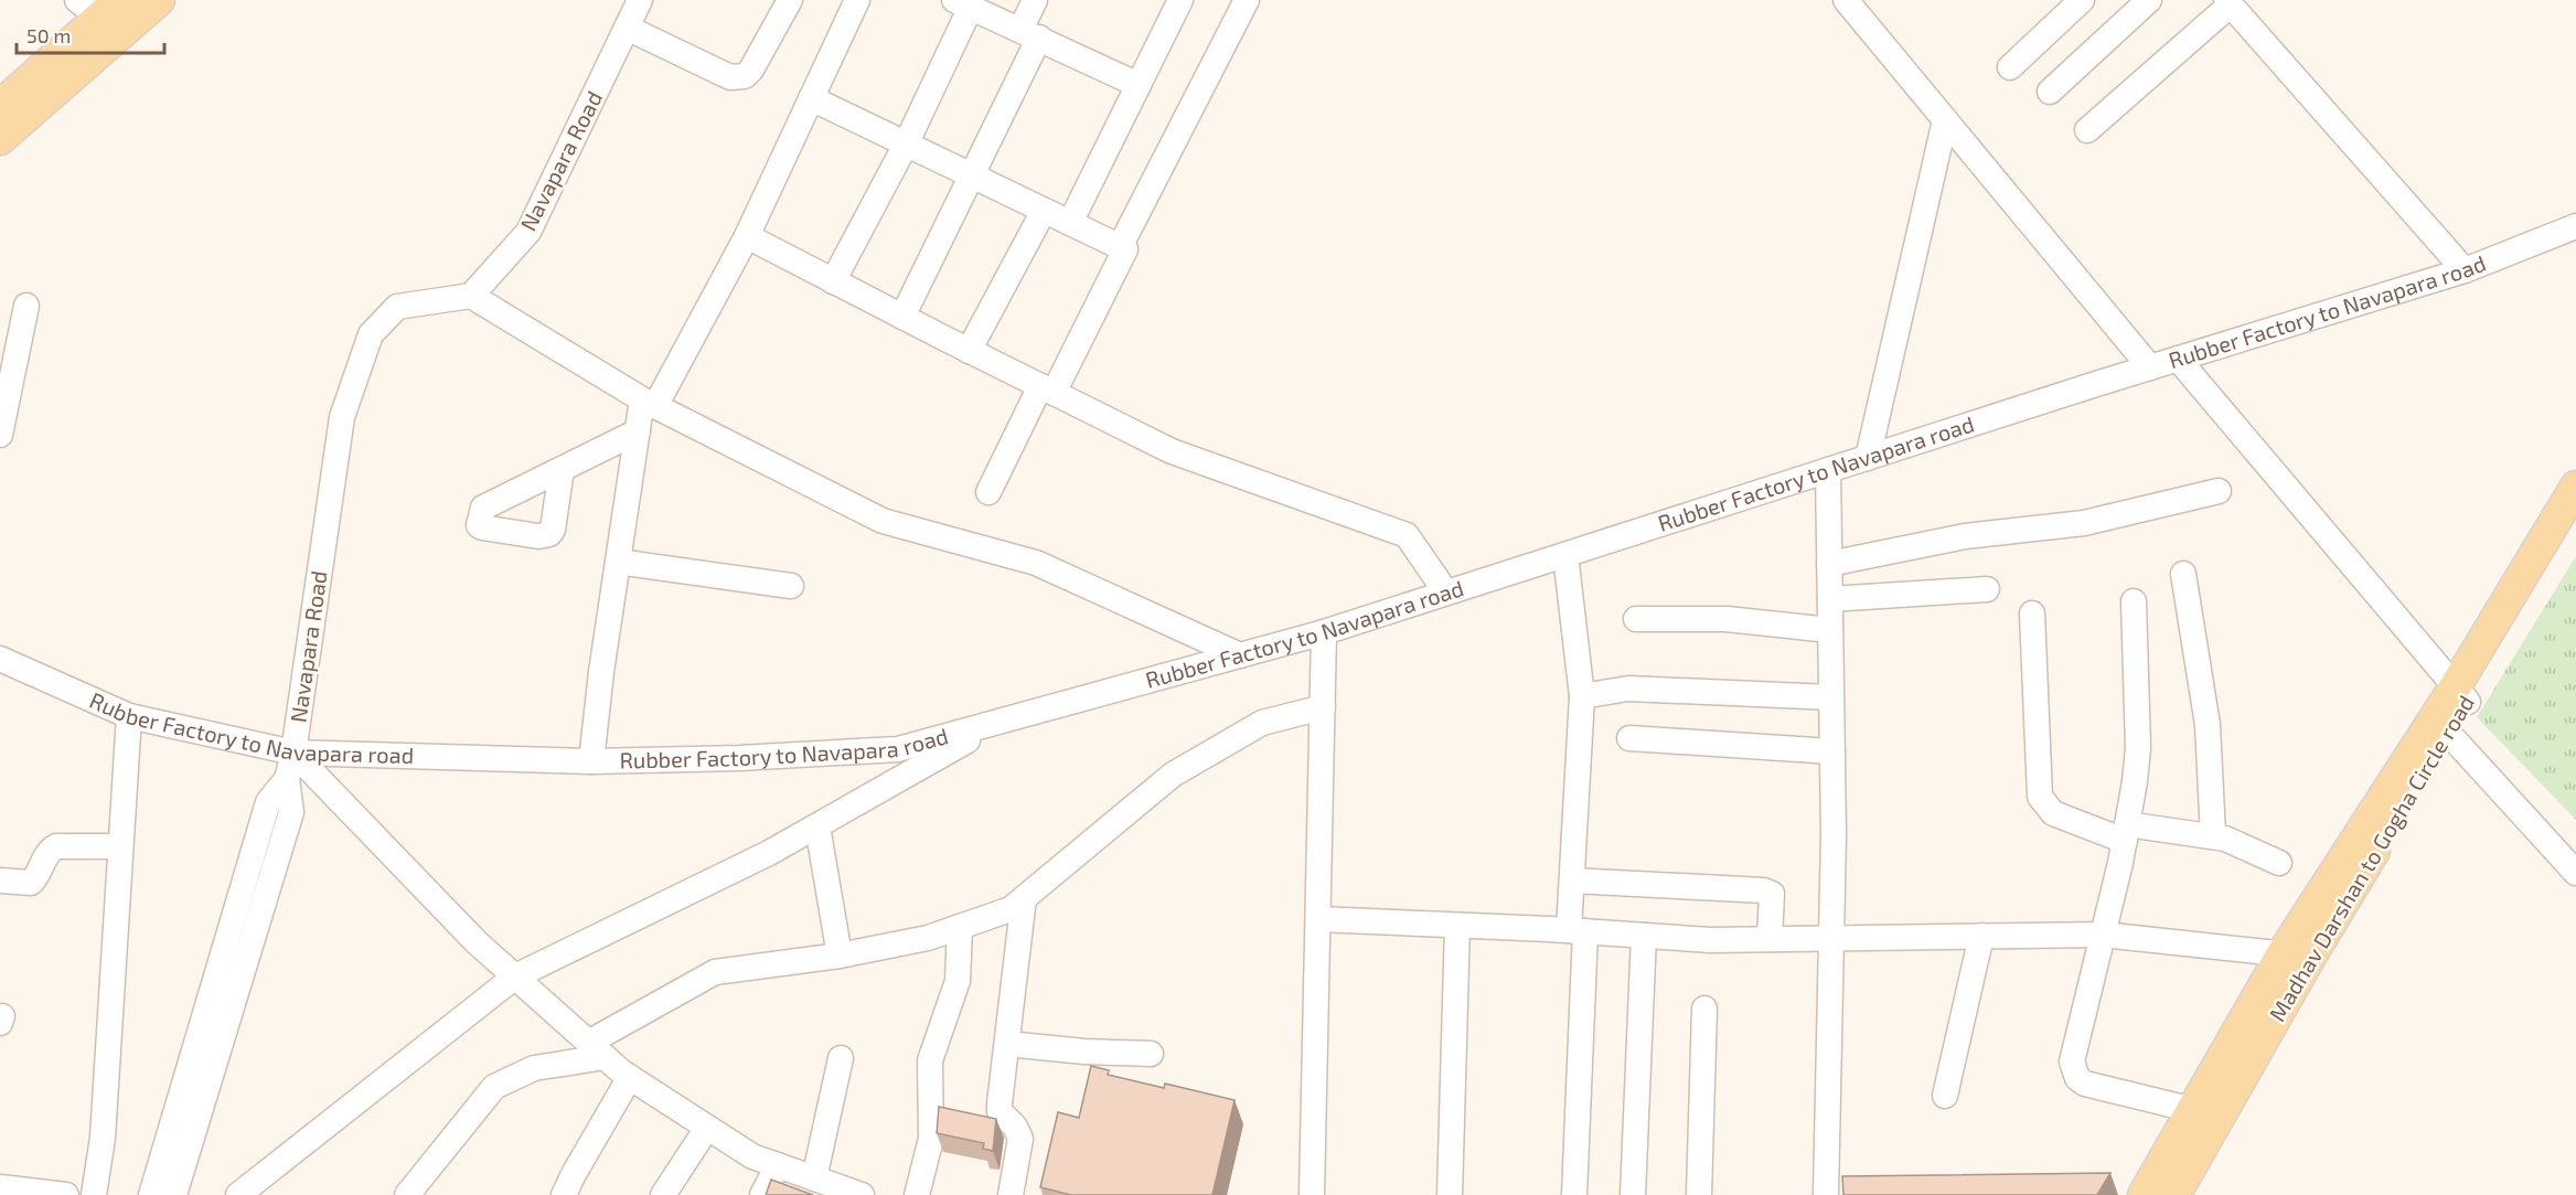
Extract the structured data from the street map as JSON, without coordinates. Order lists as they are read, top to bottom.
{
  "streets": {
    "main road": ["Madhav Darshan to Gogha Circle road"],
    "street": ["Navapara Road", "Rubber Factory to Navapara road"]
  },
  "crossings": [
    ["Navapara Road", "Rubber Factory to Navapara road"]
  ],
  "scale_bar": "50 m"
}
